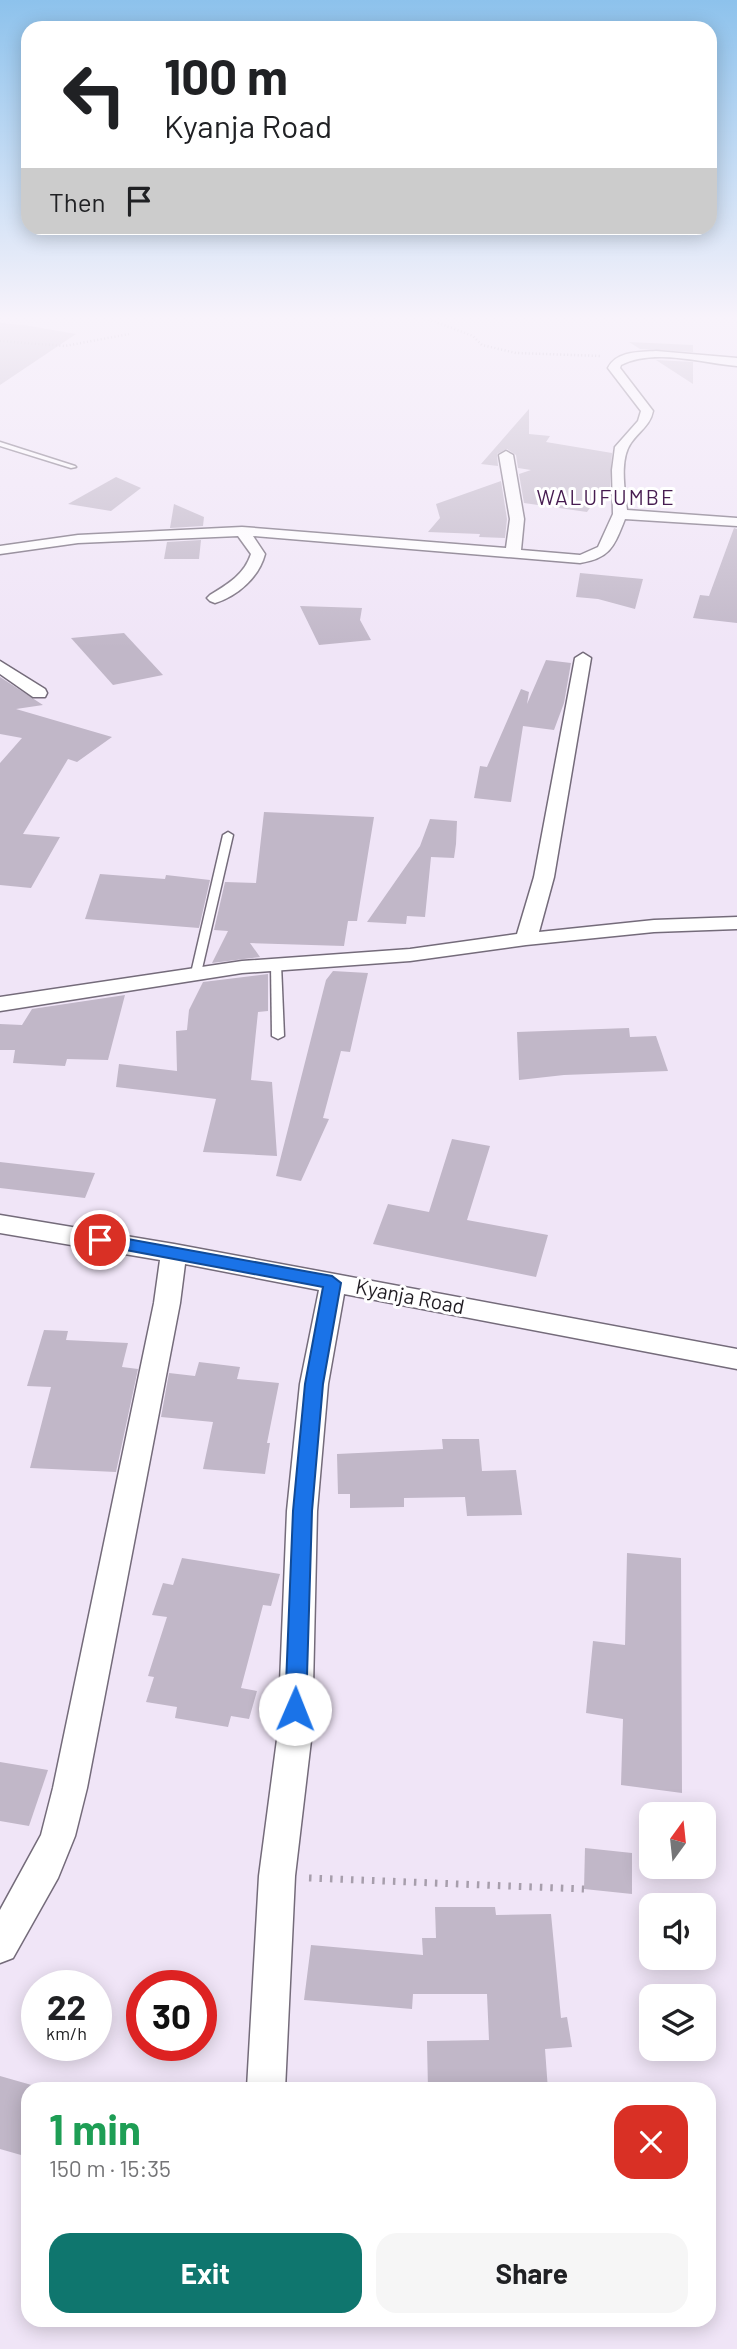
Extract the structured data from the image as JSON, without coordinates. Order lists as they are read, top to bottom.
{
  "streets": {
    "street": ["Kyanja Road"]
  },
  "districts": ["WALUFUMBE"],
  "north": "top",
  "page": {
    "turn": ["100 m", "Kyanja Road"],
    "then": "Then",
    "speed": "22 km/h",
    "limit": "30",
    "heading": ["1 min", "150 m · 15:35"],
    "buttons": ["Exit", "Share"]
  }
}
